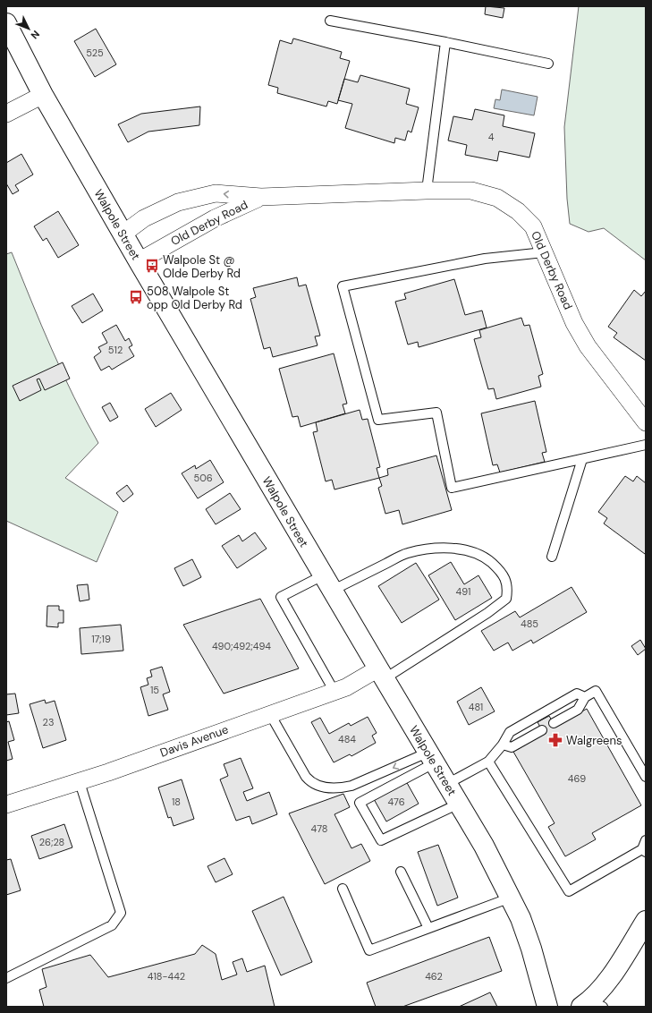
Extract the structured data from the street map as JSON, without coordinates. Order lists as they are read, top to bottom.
{
  "streets": {
    "main road": ["Walpole Street"],
    "street": ["Old Derby Road", "Davis Avenue"]
  },
  "crossings": [
    ["Old Derby Road", "Walpole Street"],
    ["Walpole Street", "Davis Avenue"]
  ],
  "places": {
    "bus stop": ["Walpole St @ Olde Derby Rd", "508 Walpole St opp Old Derby Rd"],
    "pharmacy": ["Walgreens"]
  },
  "house_numbers": [
    "525",
    "4",
    "512",
    "506",
    "491",
    "485",
    "17;19",
    "490;492;494",
    "15",
    "481",
    "23",
    "484",
    "469",
    "18",
    "476",
    "478",
    "26;28",
    "418-442",
    "462"
  ],
  "north": "bottom right"
}
